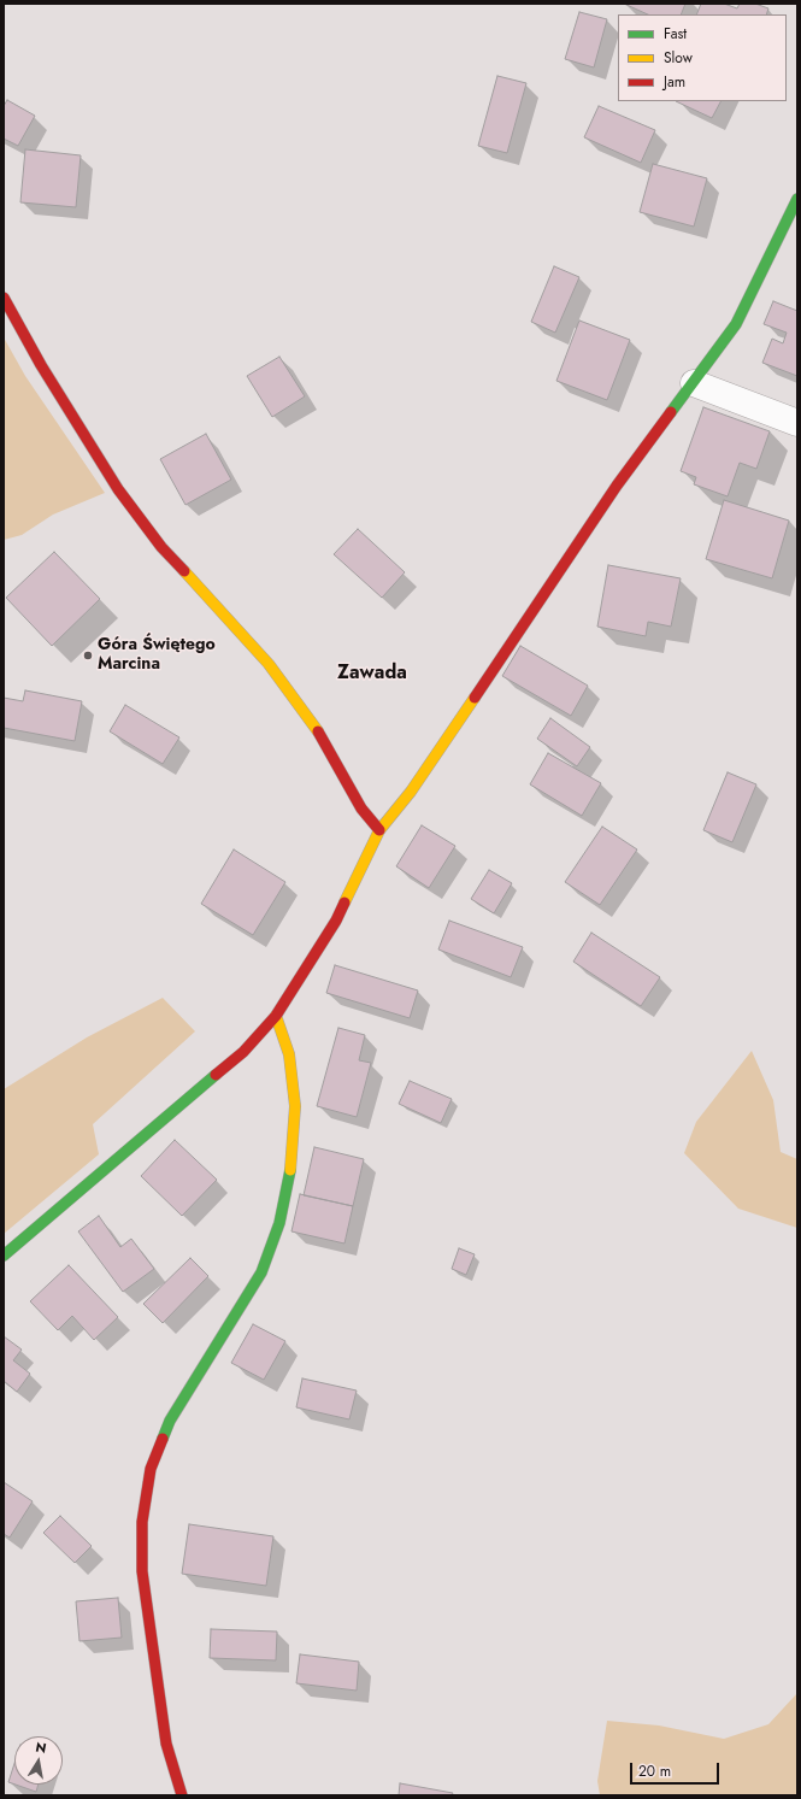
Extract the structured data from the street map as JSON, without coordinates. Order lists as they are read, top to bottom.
{
  "districts": ["Zawada"],
  "places": ["Góra Świętego Marcina"],
  "legend": ["Fast", "Slow", "Jam"],
  "scale_bar": "20 m",
  "north": "top"
}
